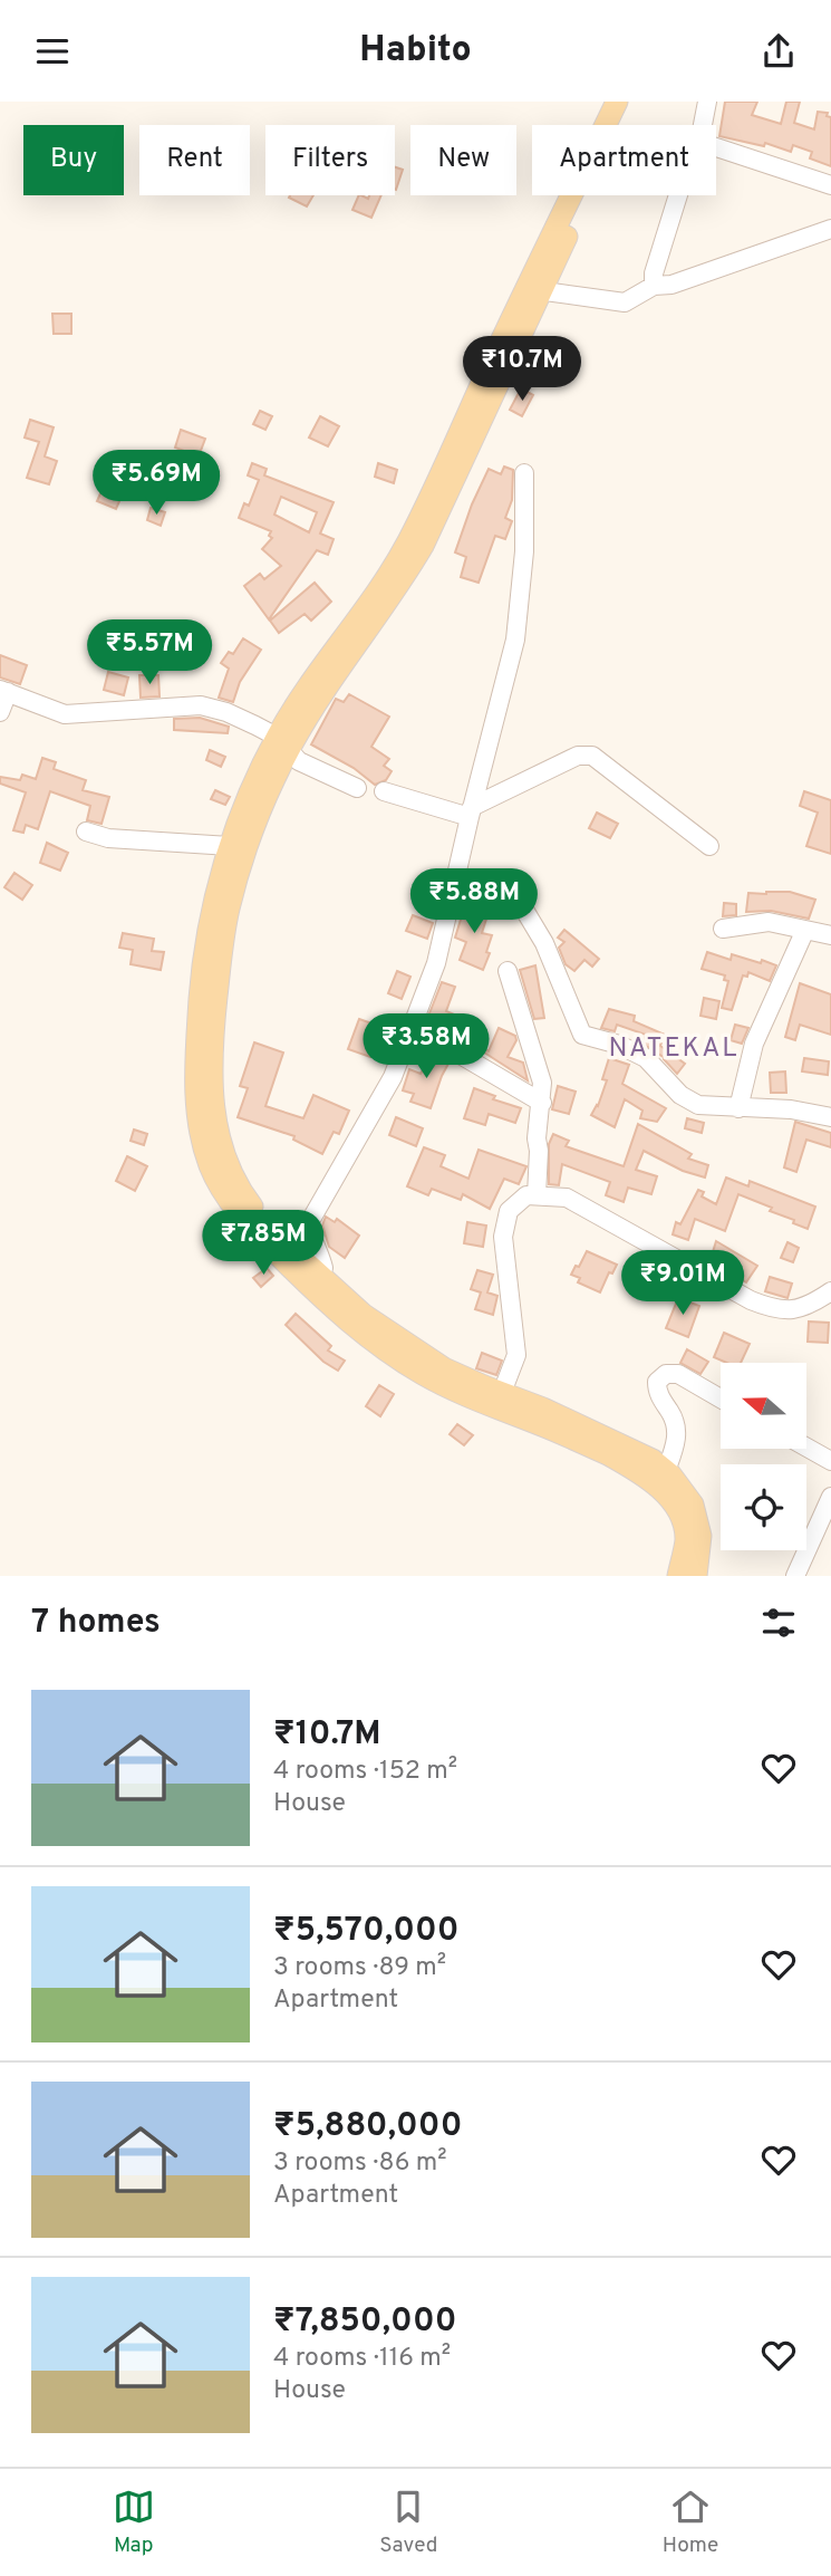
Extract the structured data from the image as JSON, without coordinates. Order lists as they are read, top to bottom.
{
  "districts": ["NATEKAL"],
  "north": "left",
  "page": {
    "header": "Habito",
    "chip": [
      "Buy",
      "Rent",
      "Filters",
      "New",
      "Apartment"
    ],
    "price": [
      "₹10.7M",
      "₹5.69M",
      "₹5.57M",
      "₹5.88M",
      "₹3.58M",
      "₹7.85M",
      "₹9.01M"
    ],
    "heading": "7 homes",
    "list": [
      {
        "name": "₹10.7M",
        "note": "4 rooms · 152 m² · House"
      },
      {
        "name": "₹5,570,000",
        "note": "3 rooms · 89 m² · Apartment"
      },
      {
        "name": "₹5,880,000",
        "note": "3 rooms · 86 m² · Apartment"
      },
      {
        "name": "₹7,850,000",
        "note": "4 rooms · 116 m² · House"
      }
    ],
    "tabs": ["Map", "Saved", "Home"]
  }
}
